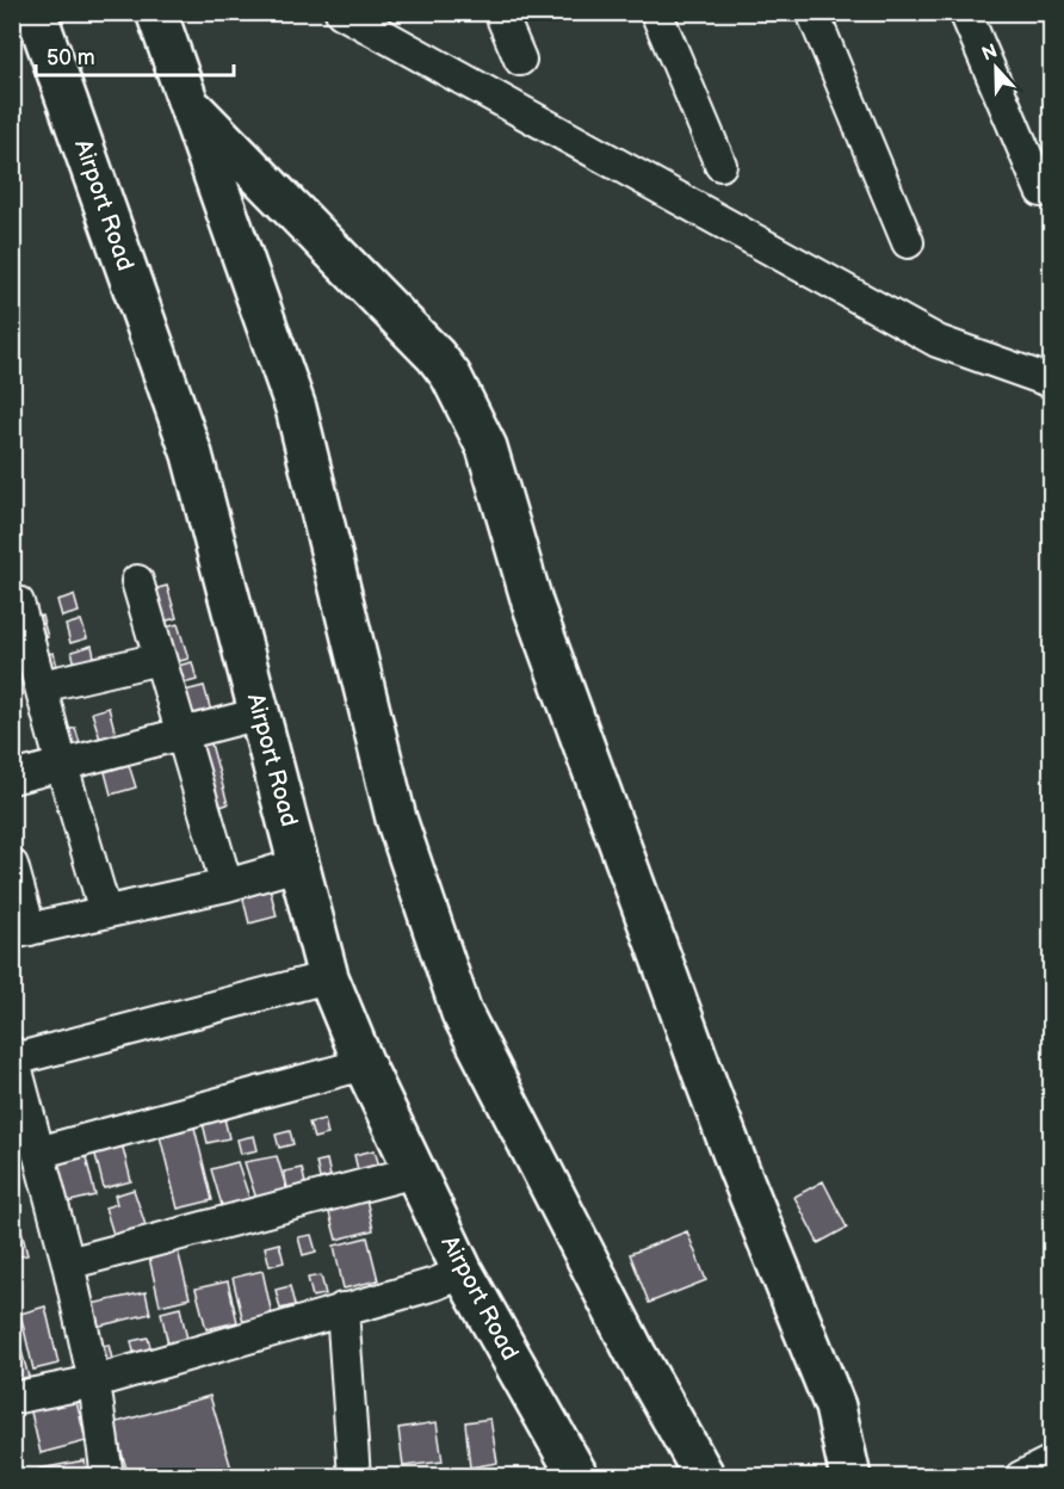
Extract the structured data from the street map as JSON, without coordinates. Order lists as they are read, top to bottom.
{
  "streets": {
    "main road": ["Airport Road"]
  },
  "scale_bar": "50 m",
  "north": "top"
}
